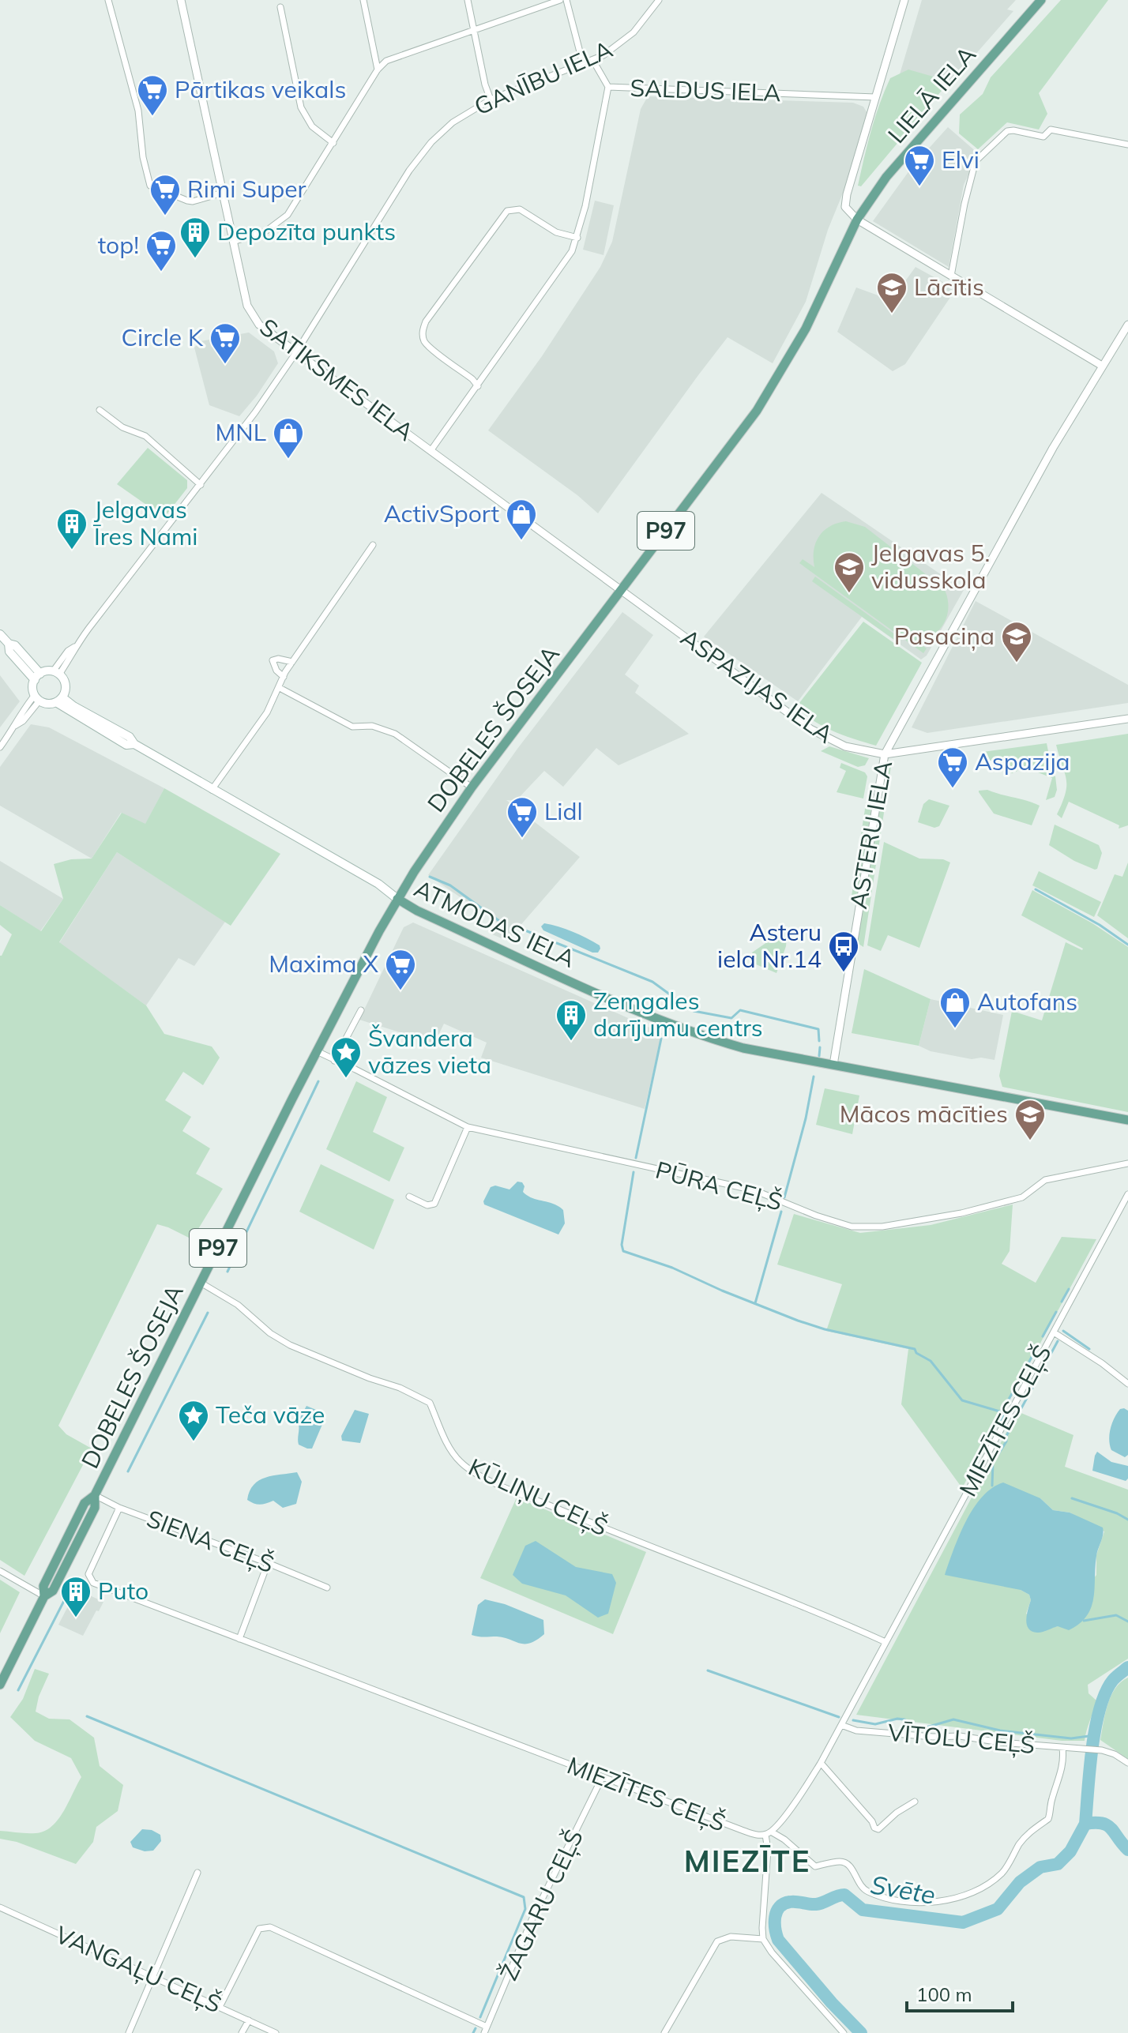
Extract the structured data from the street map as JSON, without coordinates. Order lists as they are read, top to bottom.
{
  "streets": {
    "main road": [
      "LIELĀ IELA",
      "P97",
      "DOBELES ŠOSEJA",
      "ATMODAS IELA"
    ],
    "street": [
      "GANĪBU IELA",
      "SALDUS IELA",
      "SATIKSMES IELA",
      "ASPAZIJAS IELA",
      "ASTERU IELA",
      "PŪRA CEĻŠ",
      "MIEZĪTES CEĻŠ",
      "KŪLIŅU CEĻŠ",
      "SIENA CEĻŠ",
      "VĪTOLU CEĻŠ",
      "ŽAGARU CEĻŠ",
      "VANGAĻU CEĻŠ"
    ]
  },
  "crossings": [
    ["GANĪBU IELA", "SATIKSMES IELA"],
    ["GANĪBU IELA", "ATMODAS IELA"],
    ["SALDUS IELA", "SATIKSMES IELA"],
    ["LIELĀ IELA", "DOBELES ŠOSEJA"],
    ["SATIKSMES IELA", "ASPAZIJAS IELA"],
    ["SATIKSMES IELA", "DOBELES ŠOSEJA"],
    ["ASPAZIJAS IELA", "DOBELES ŠOSEJA"],
    ["ASPAZIJAS IELA", "ASTERU IELA"],
    ["DOBELES ŠOSEJA", "ATMODAS IELA"],
    ["DOBELES ŠOSEJA", "PŪRA CEĻŠ"],
    ["DOBELES ŠOSEJA", "KŪLIŅU CEĻŠ"],
    ["DOBELES ŠOSEJA", "SIENA CEĻŠ"],
    ["ASTERU IELA", "ATMODAS IELA"],
    ["MIEZĪTES CEĻŠ", "KŪLIŅU CEĻŠ"],
    ["MIEZĪTES CEĻŠ", "SIENA CEĻŠ"],
    ["MIEZĪTES CEĻŠ", "VĪTOLU CEĻŠ"],
    ["MIEZĪTES CEĻŠ", "ŽAGARU CEĻŠ"]
  ],
  "districts": ["MIEZĪTE"],
  "water": ["Svēte"],
  "places": {
    "supermarket": [
      "Pārtikas veikals",
      "Elvi",
      "Rimi Super",
      "top!",
      "Circle K",
      "Aspazija",
      "Lidl",
      "Maxima X"
    ],
    "building": [
      "Depozīta punkts",
      "Jelgavas Īres Nami",
      "Zemgales darījumu centrs",
      "Puto"
    ],
    "school or university": [
      "Lācītis",
      "Jelgavas 5. vidusskola",
      "Pasaciņa",
      "Mācos mācīties"
    ],
    "shop": ["MNL", "ActivSport", "Autofans"],
    "bus stop": ["Asteru iela Nr.14"],
    "place": ["Švandera vāzes vieta", "Teča vāze"]
  },
  "scale_bar": "100 m"
}
